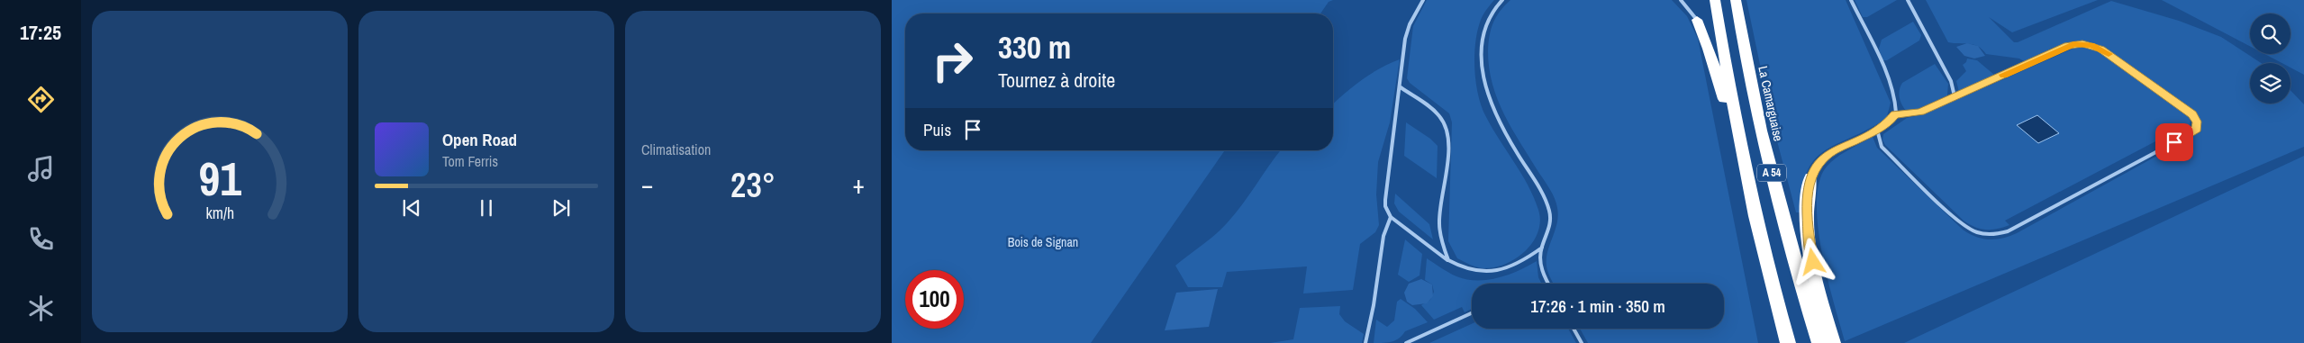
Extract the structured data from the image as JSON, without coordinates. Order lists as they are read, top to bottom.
{
  "streets": {
    "highway": ["La Camarguaise", "A 54"]
  },
  "parks": ["Bois de Signan"],
  "page": {
    "tabs": "17:25",
    "tile": "Climatisation",
    "turn": ["330 m", "Tournez à droite"],
    "then": "Puis",
    "song": ["Open Road", "Tom Ferris"],
    "heat": ["−", "23°", "+"],
    "limit": "100",
    "trip": "17:26 · 1 min · 350 m",
    "gauge": ["91", "km/h"]
  }
}
